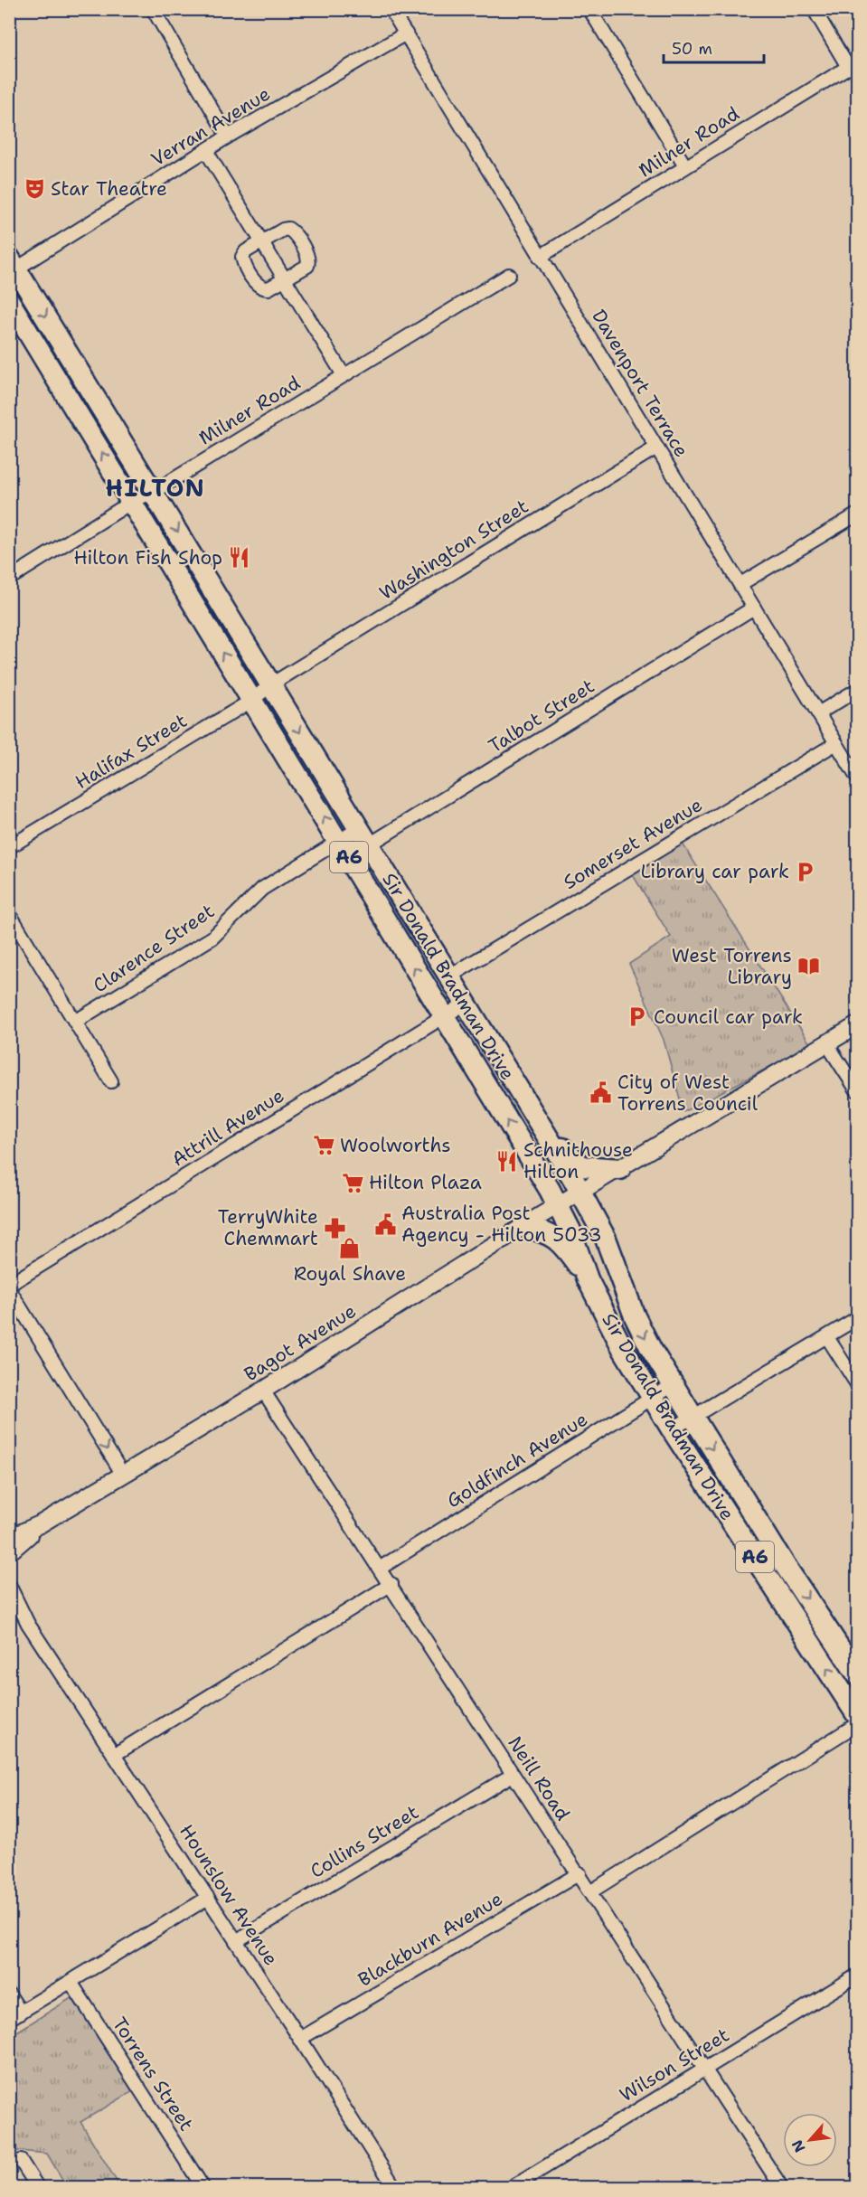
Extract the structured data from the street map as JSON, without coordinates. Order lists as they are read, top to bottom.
{
  "streets": {
    "main road": ["A6", "Sir Donald Bradman Drive"],
    "street": [
      "Verran Avenue",
      "Milner Road",
      "Davenport Terrace",
      "Washington Street",
      "Talbot Street",
      "Halifax Street",
      "Somerset Avenue",
      "Clarence Street",
      "Attrill Avenue",
      "Bagot Avenue",
      "Goldfinch Avenue",
      "Neill Road",
      "Collins Street",
      "Hounslow Avenue",
      "Blackburn Avenue",
      "Wilson Street",
      "Torrens Street"
    ]
  },
  "crossings": [
    ["Verran Avenue", "Davenport Terrace"],
    ["Verran Avenue", "Sir Donald Bradman Drive"],
    ["Milner Road", "Davenport Terrace"],
    ["Milner Road", "Sir Donald Bradman Drive"],
    ["Davenport Terrace", "Washington Street"],
    ["Davenport Terrace", "Talbot Street"],
    ["Davenport Terrace", "Somerset Avenue"],
    ["Washington Street", "Halifax Street"],
    ["Washington Street", "Sir Donald Bradman Drive"],
    ["Talbot Street", "Clarence Street"],
    ["Talbot Street", "Sir Donald Bradman Drive"],
    ["Halifax Street", "Sir Donald Bradman Drive"],
    ["Somerset Avenue", "Sir Donald Bradman Drive"],
    ["Clarence Street", "Sir Donald Bradman Drive"],
    ["Sir Donald Bradman Drive", "Attrill Avenue"],
    ["Sir Donald Bradman Drive", "Bagot Avenue"],
    ["Sir Donald Bradman Drive", "Goldfinch Avenue"],
    ["Bagot Avenue", "Neill Road"],
    ["Goldfinch Avenue", "Neill Road"],
    ["Neill Road", "Collins Street"],
    ["Neill Road", "Blackburn Avenue"],
    ["Neill Road", "Wilson Street"],
    ["Collins Street", "Hounslow Avenue"],
    ["Hounslow Avenue", "Blackburn Avenue"]
  ],
  "districts": ["HILTON"],
  "places": {
    "theatre": ["Star Theatre"],
    "restaurant": ["Hilton Fish Shop", "Schnithouse Hilton"],
    "parking": ["Library car park", "Council car park"],
    "library": ["West Torrens Library"],
    "public building": ["City of West Torrens Council", "Australia Post Agency - Hilton 5033"],
    "supermarket": ["Woolworths", "Hilton Plaza"],
    "pharmacy": ["TerryWhite Chemmart"],
    "shop": ["Royal Shave"]
  },
  "scale_bar": "50 m",
  "north": "bottom left"
}
